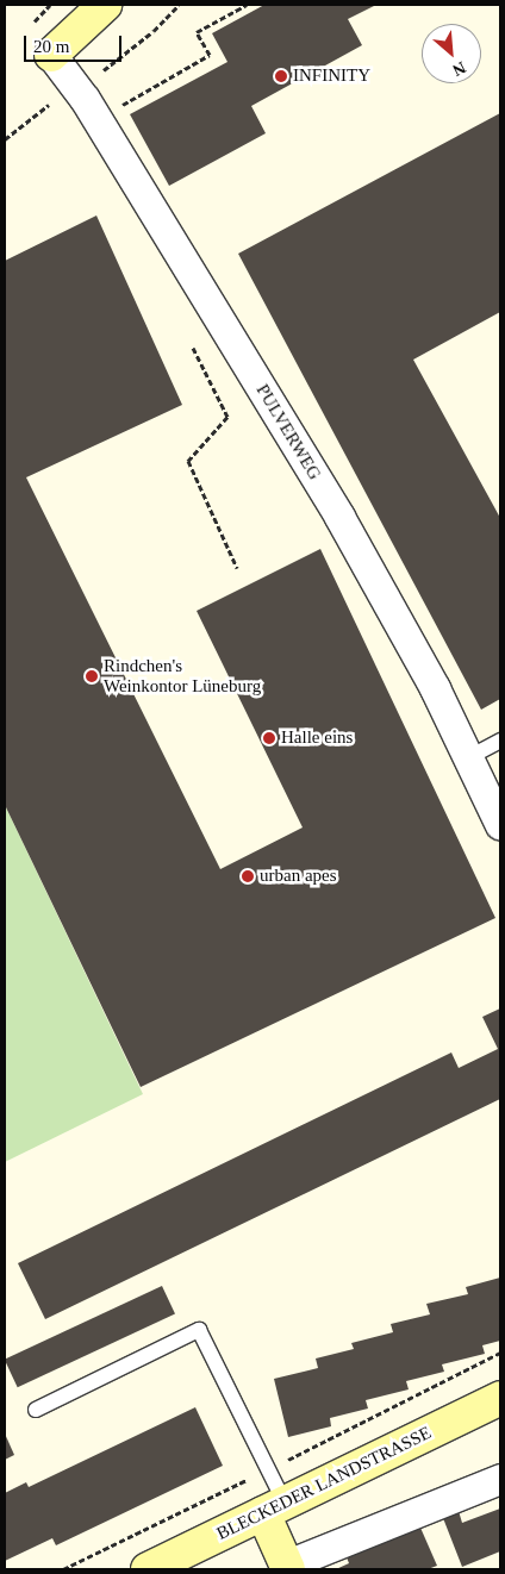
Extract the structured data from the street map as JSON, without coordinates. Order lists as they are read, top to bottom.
{
  "streets": {
    "street": ["PULVERWEG", "BLECKEDER LANDSTRASSE"]
  },
  "places": [
    "INFINITY",
    "Rindchen's Weinkontor Lüneburg",
    "Halle eins",
    "urban apes"
  ],
  "scale_bar": "20 m",
  "north": "bottom right"
}
